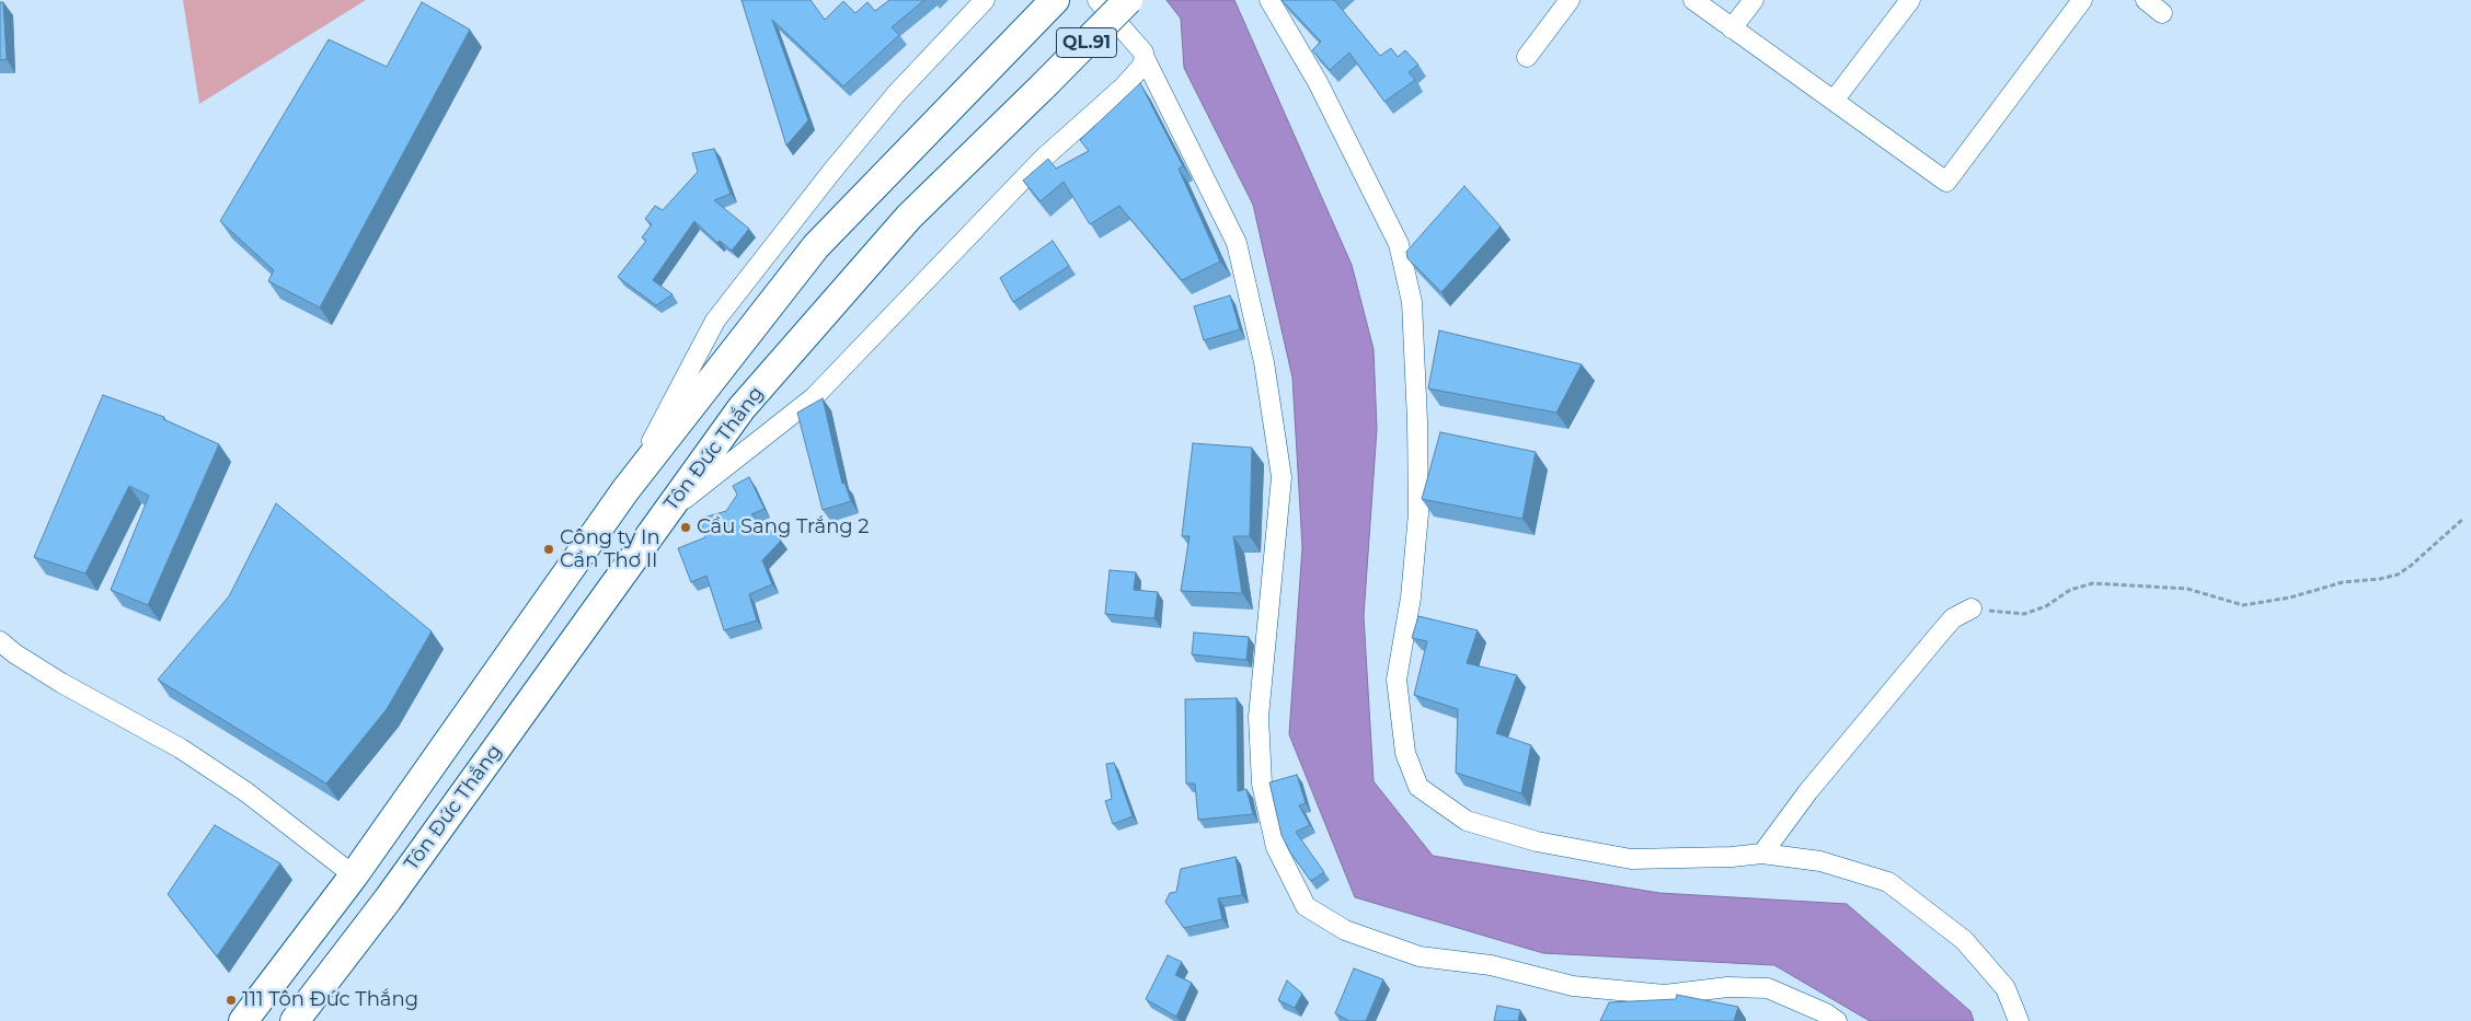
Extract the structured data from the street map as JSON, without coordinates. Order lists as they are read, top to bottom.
{
  "streets": {
    "highway": ["QL.91", "Tôn Đức Thắng"]
  },
  "places": ["Cầu Sang Trắng 2", "Công ty In Cần Thơ II", "111 Tôn Đức Thắng"]
}
